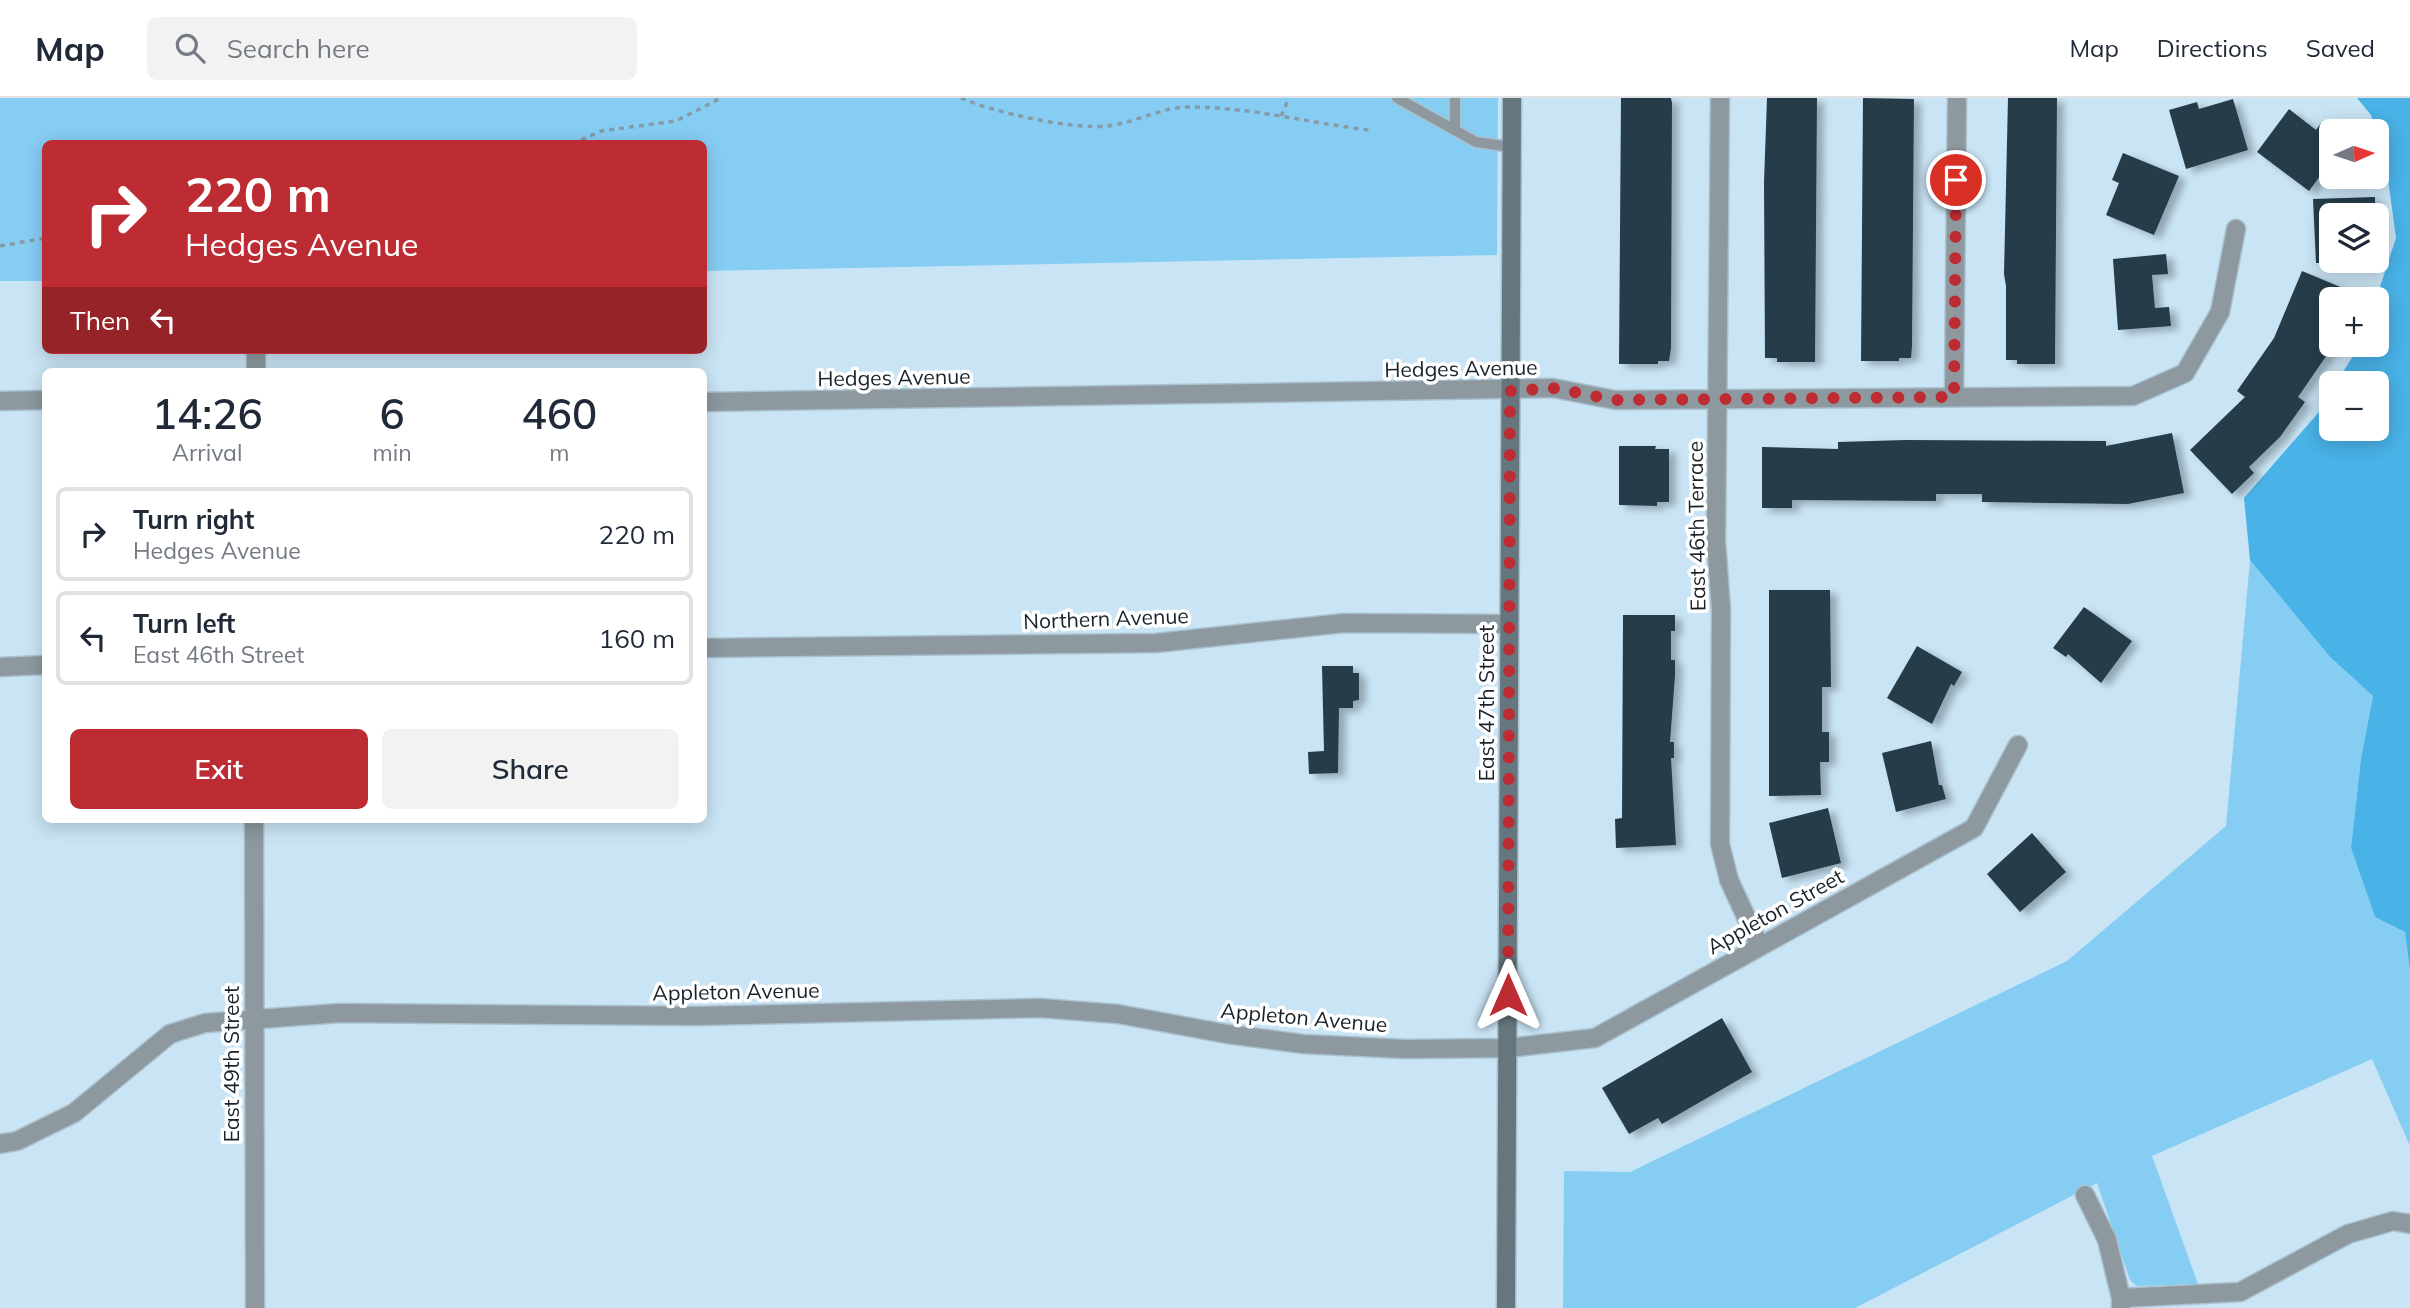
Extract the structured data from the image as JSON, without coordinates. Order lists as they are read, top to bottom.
{
  "streets": {
    "main road": ["East 47th Street"],
    "street": [
      "Hedges Avenue",
      "East 46th Terrace",
      "Northern Avenue",
      "Appleton Street",
      "Appleton Avenue",
      "East 49th Street"
    ]
  },
  "crossings": [
    ["Hedges Avenue", "East 46th Terrace"],
    ["Hedges Avenue", "East 47th Street"],
    ["East 46th Terrace", "Appleton Street"],
    ["Northern Avenue", "East 47th Street"],
    ["East 47th Street", "Appleton Street"],
    ["East 47th Street", "Appleton Avenue"],
    ["Appleton Street", "Appleton Avenue"],
    ["Appleton Avenue", "East 49th Street"]
  ],
  "north": "right",
  "page": {
    "header": "Map",
    "search": "Search here",
    "nav": ["Map", "Directions", "Saved"],
    "map_buttons": ["+", "−"],
    "turn": ["220 m", "Hedges Avenue"],
    "then": "Then",
    "eta": [
      "14:26",
      "Arrival",
      "6",
      "min",
      "460",
      "m"
    ],
    "list": [
      {
        "name": "Turn right",
        "note": "Hedges Avenue",
        "value": "220 m"
      },
      {
        "name": "Turn left",
        "note": "East 46th Street",
        "value": "160 m"
      }
    ],
    "buttons": ["Exit", "Share"]
  }
}
